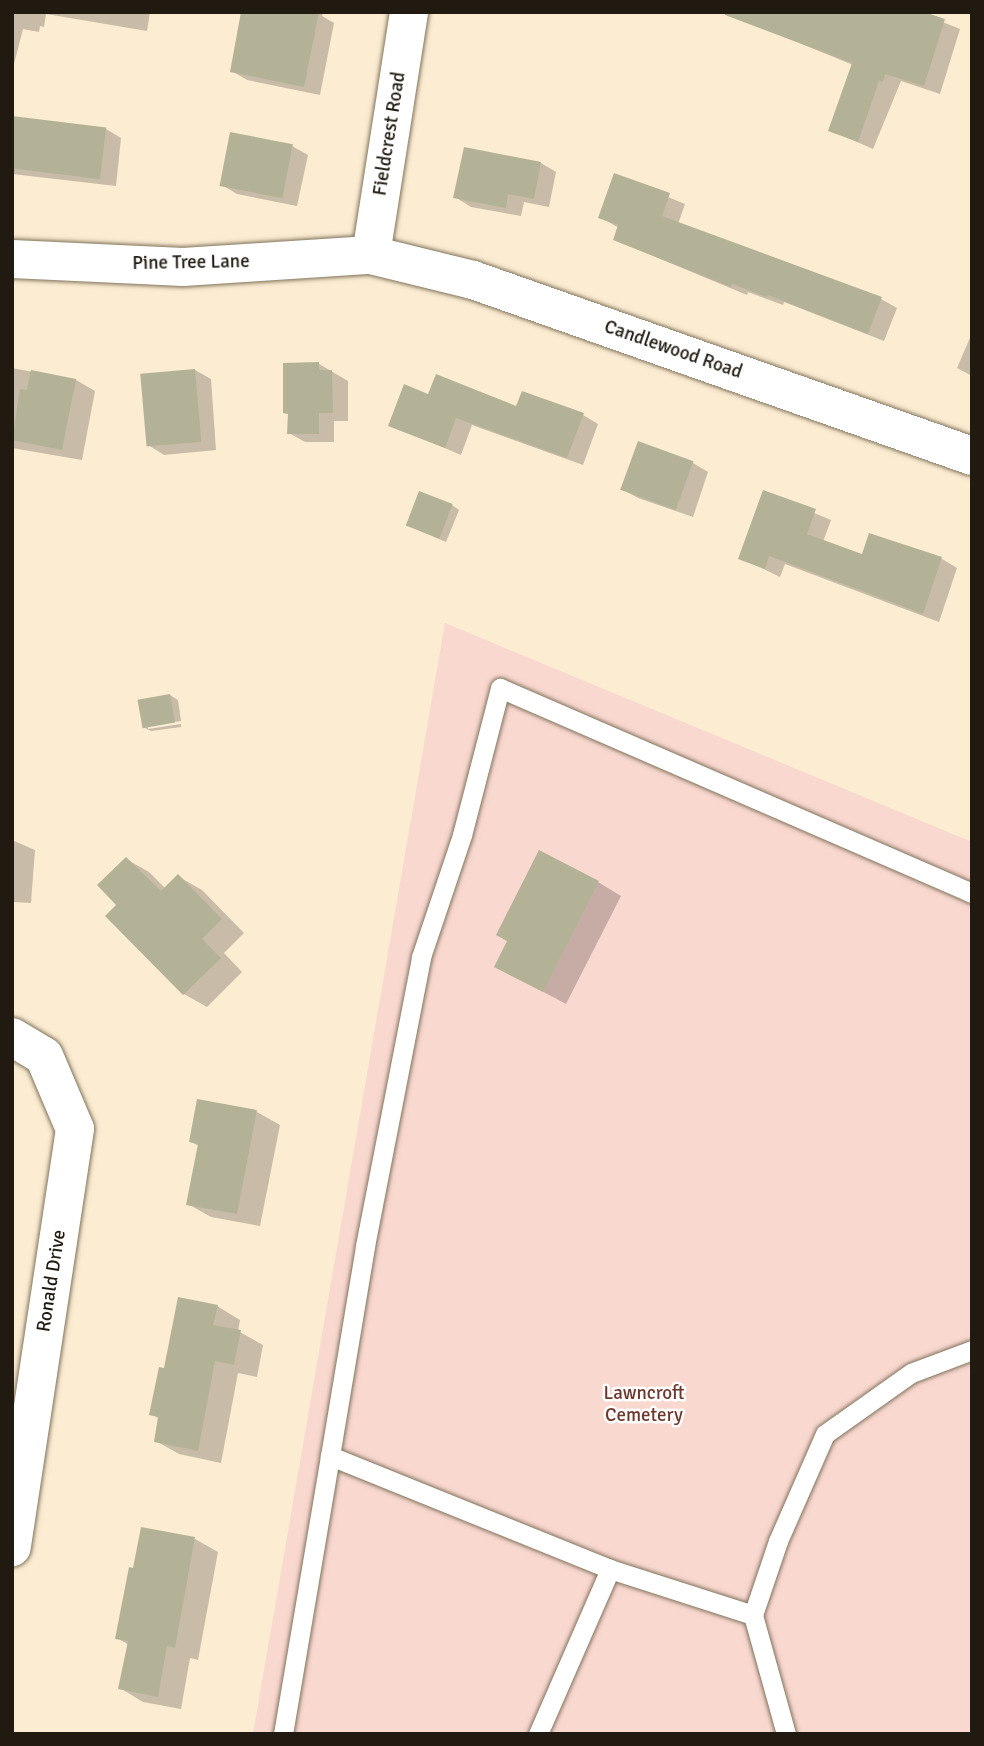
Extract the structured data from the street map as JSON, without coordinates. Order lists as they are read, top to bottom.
{
  "streets": {
    "street": [
      "Fieldcrest Road",
      "Pine Tree Lane",
      "Candlewood Road",
      "Ronald Drive"
    ]
  },
  "crossings": [
    ["Fieldcrest Road", "Pine Tree Lane"],
    ["Fieldcrest Road", "Candlewood Road"],
    ["Pine Tree Lane", "Candlewood Road"]
  ],
  "parks": ["Lawncroft Cemetery"]
}
